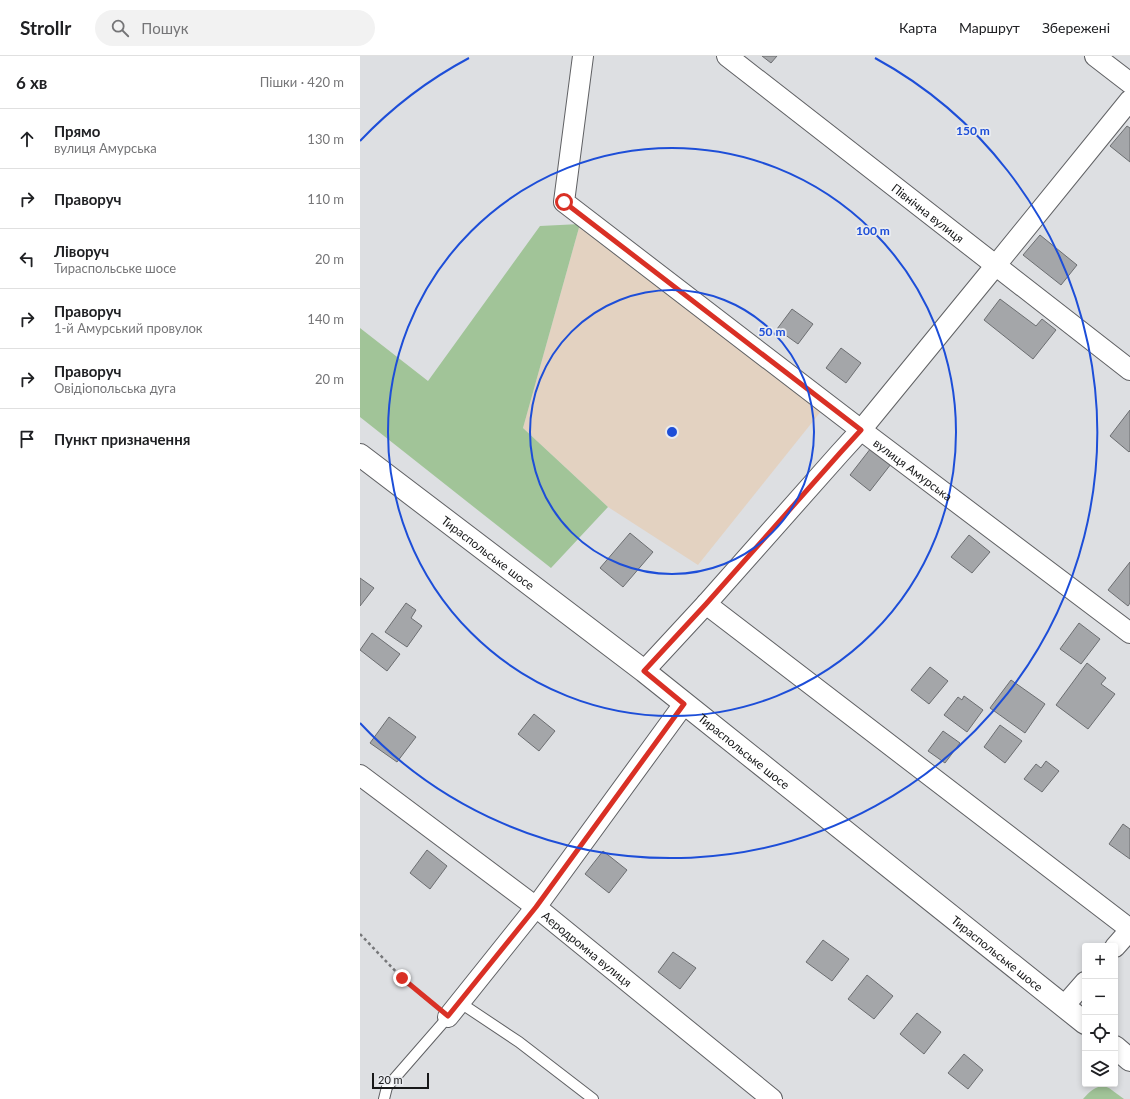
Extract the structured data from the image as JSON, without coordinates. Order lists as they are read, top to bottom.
{
  "streets": {
    "main road": ["Тираспольське шосе"],
    "street": ["Північна вулиця", "вулиця Амурська", "Аеродромна вулиця"]
  },
  "scale_bar": "20 m",
  "page": {
    "header": "Strollr",
    "search": "Пошук",
    "nav": ["Карта", "Маршрут", "Збережені"],
    "heading": ["6 хв", "Пішки · 420 m"],
    "list": [
      ["Прямо", "вулиця Амурська", "130 m"],
      ["Праворуч", "110 m"],
      ["Ліворуч", "Тираспольське шосе", "20 m"],
      ["Праворуч", "1-й Амурський провулок", "140 m"],
      ["Праворуч", "Овідіопольська дуга", "20 m"],
      "Пункт призначення"
    ],
    "map_buttons": ["+", "−"],
    "scale": "20 m"
  },
  "rings": ["150 m", "100 m", "50 m"]
}
